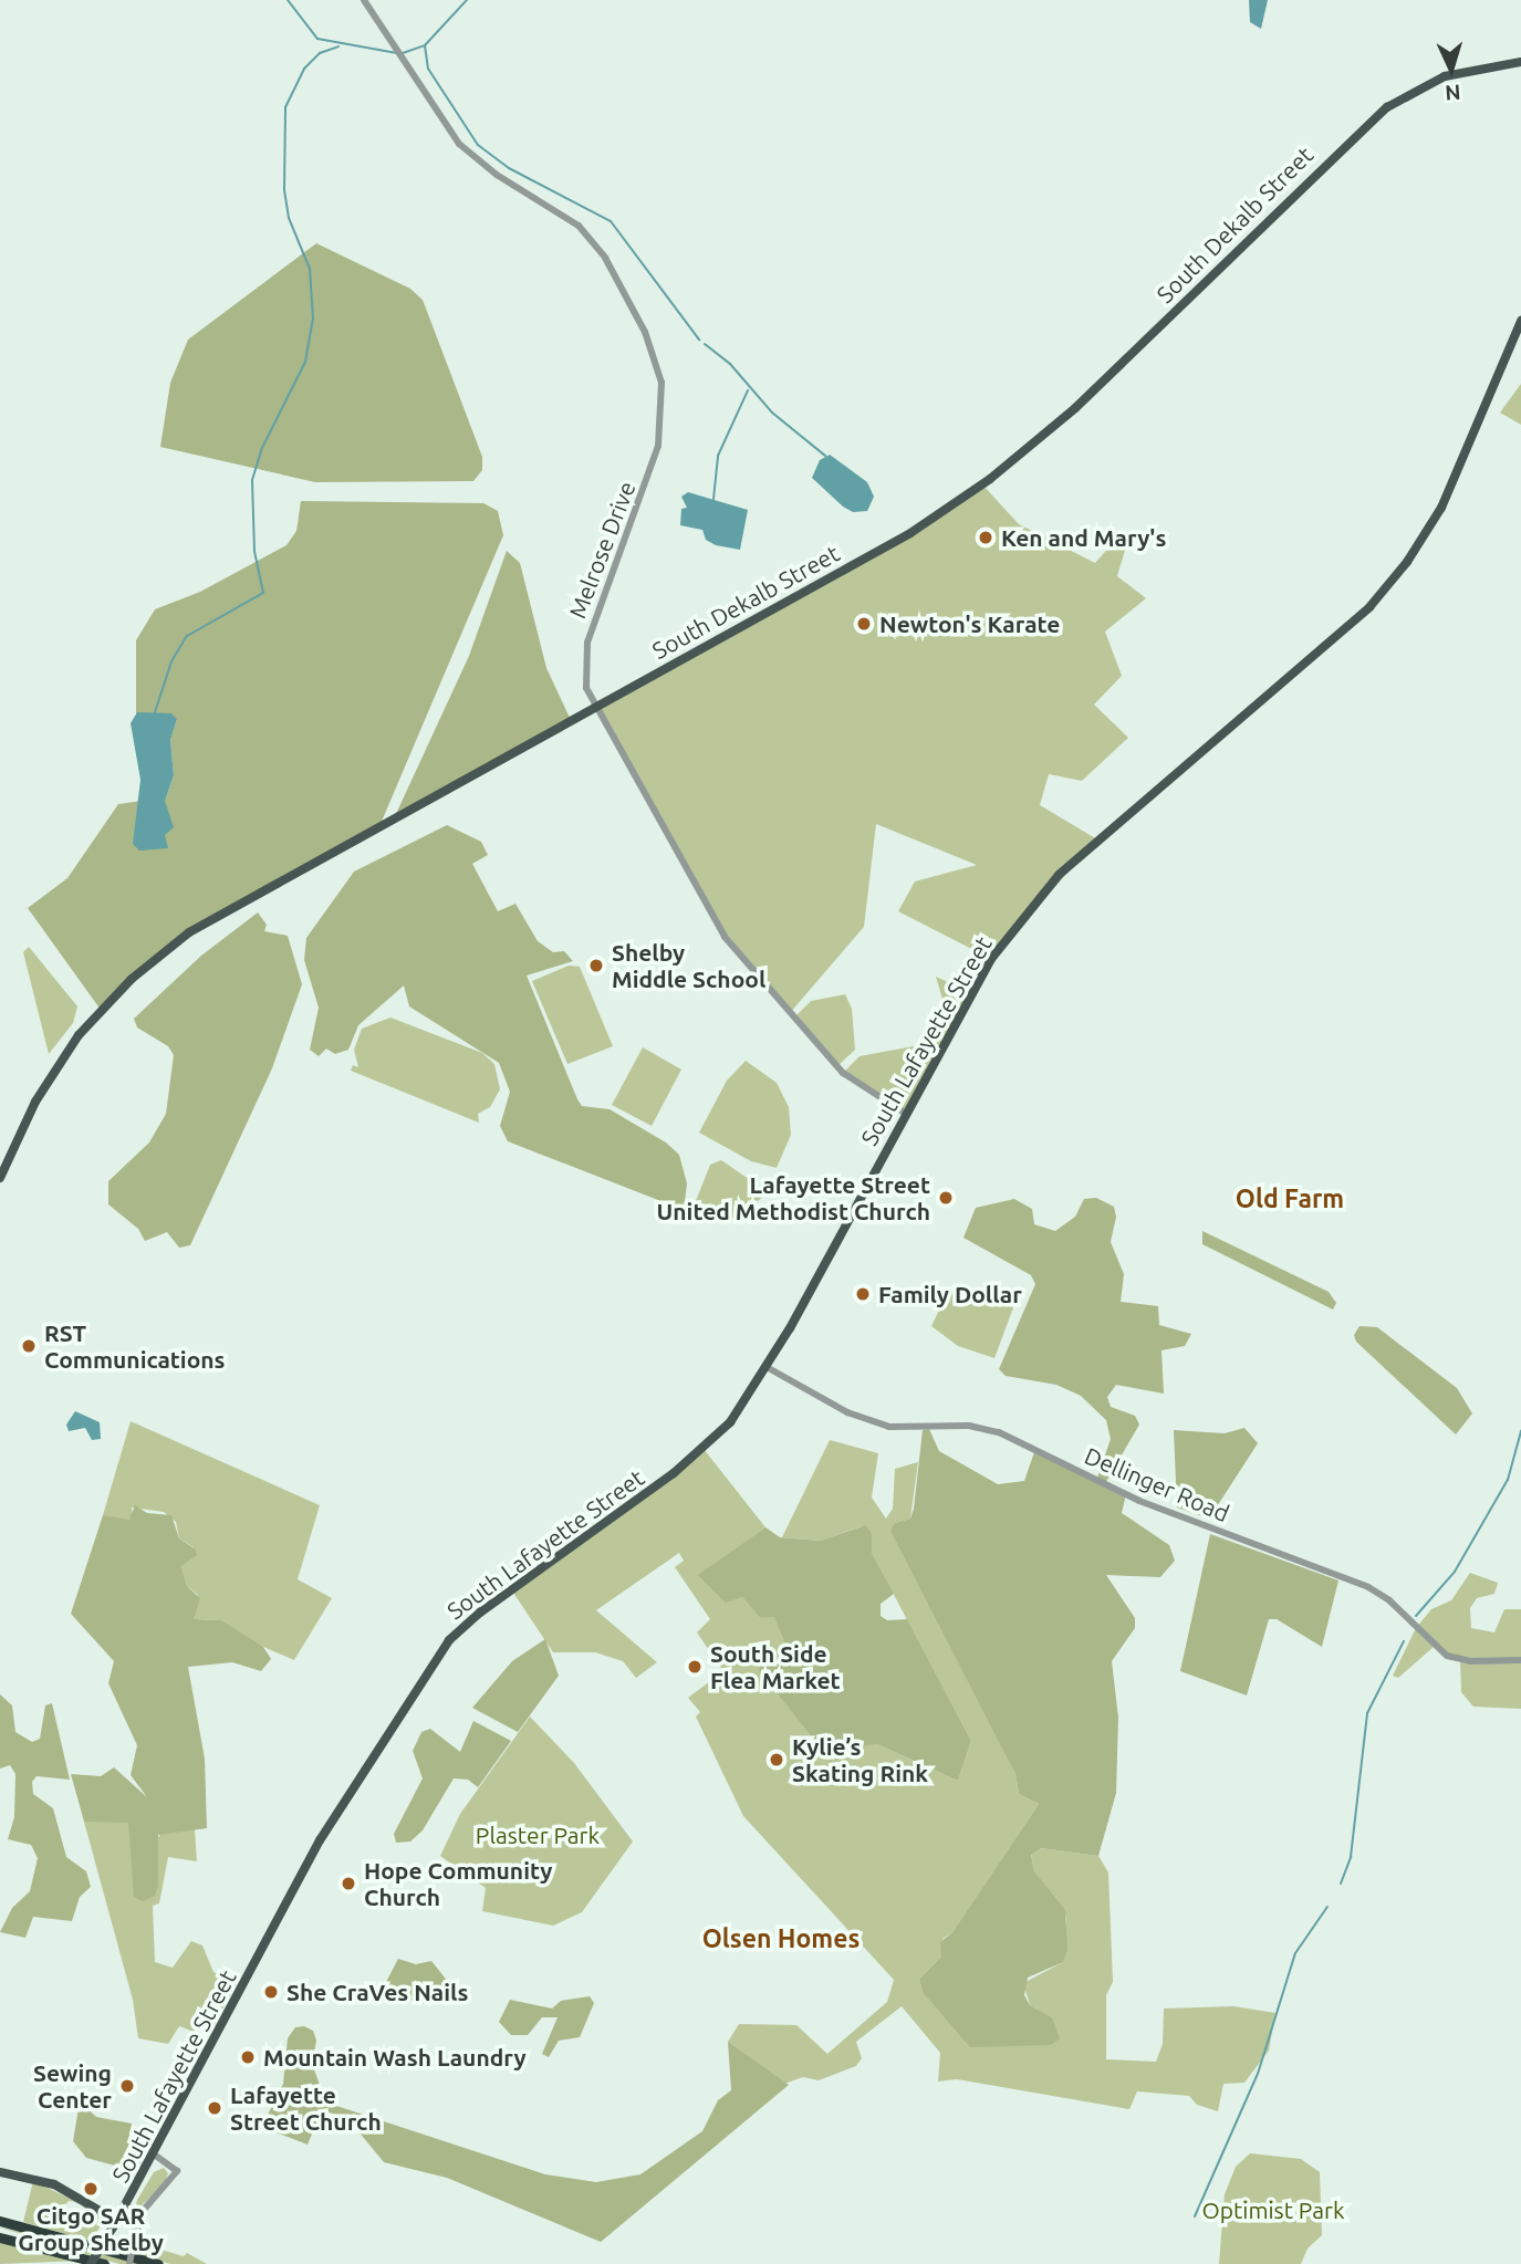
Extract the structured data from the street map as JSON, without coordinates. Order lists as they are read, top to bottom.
{
  "streets": {
    "main road": ["South Dekalb Street", "South Lafayette Street"],
    "street": ["Melrose Drive", "Dellinger Road"]
  },
  "crossings": [
    ["South Dekalb Street", "Melrose Drive"],
    ["Melrose Drive", "South Lafayette Street"],
    ["South Lafayette Street", "Dellinger Road"]
  ],
  "districts": ["Old Farm", "Olsen Homes"],
  "parks": ["Plaster Park", "Optimist Park"],
  "places": [
    "Ken and Mary's",
    "Newton's Karate",
    "Shelby Middle School",
    "Lafayette Street United Methodist Church",
    "Family Dollar",
    "RST Communications",
    "South Side Flea Market",
    "Kylie’s Skating Rink",
    "Hope Community Church",
    "She CraVes Nails",
    "Mountain Wash Laundry",
    "Sewing Center",
    "Lafayette Street Church",
    "Citgo SAR Group Shelby"
  ],
  "north": "bottom"
}
